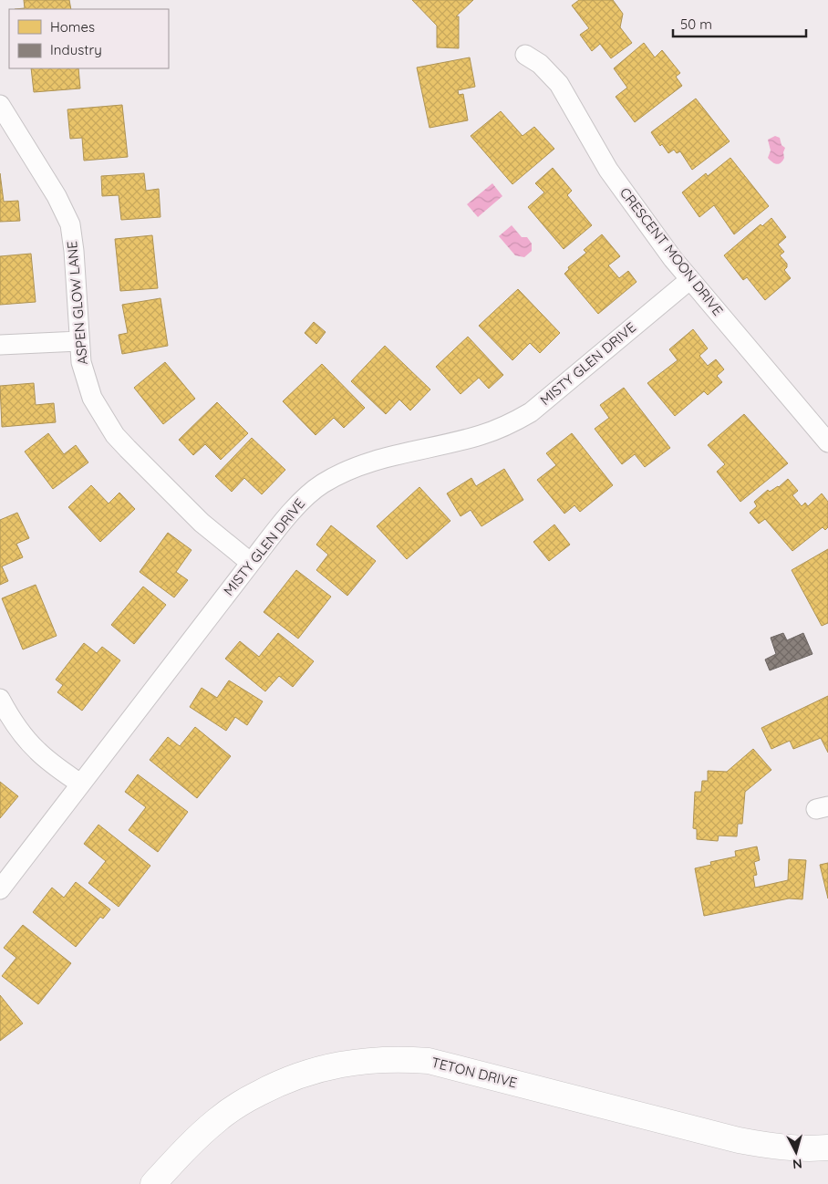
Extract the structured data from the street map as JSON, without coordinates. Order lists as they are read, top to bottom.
{
  "streets": {
    "street": [
      "CRESCENT MOON DRIVE",
      "ASPEN GLOW LANE",
      "MISTY GLEN DRIVE",
      "TETON DRIVE"
    ]
  },
  "crossings": [
    ["CRESCENT MOON DRIVE", "MISTY GLEN DRIVE"],
    ["ASPEN GLOW LANE", "MISTY GLEN DRIVE"]
  ],
  "legend": ["Homes", "Industry"],
  "scale_bar": "50 m",
  "north": "bottom"
}
